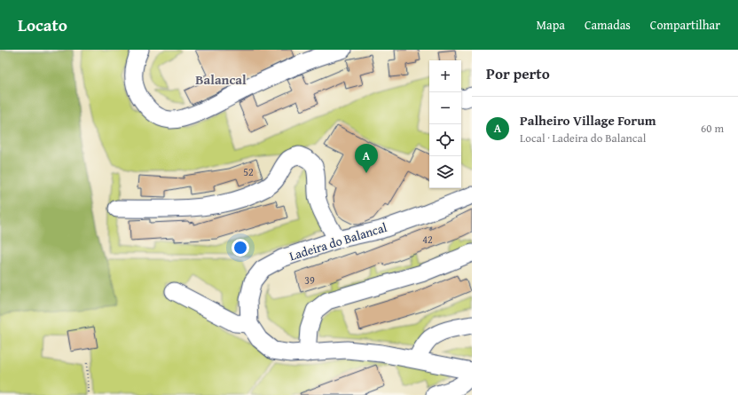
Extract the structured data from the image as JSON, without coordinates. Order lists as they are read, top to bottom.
{
  "streets": {
    "street": ["Ladeira do Balancal"]
  },
  "districts": ["Balancal"],
  "house_numbers": ["52", "42", "39"],
  "page": {
    "header": "Locato",
    "nav": ["Mapa", "Camadas", "Compartilhar"],
    "heading": "Por perto",
    "map_buttons": ["+", "−"],
    "list": [
      {
        "mark": "A",
        "name": "Palheiro Village Forum",
        "note": "Local · Ladeira do Balancal",
        "value": "60 m"
      }
    ],
    "pins": "A"
  }
}
